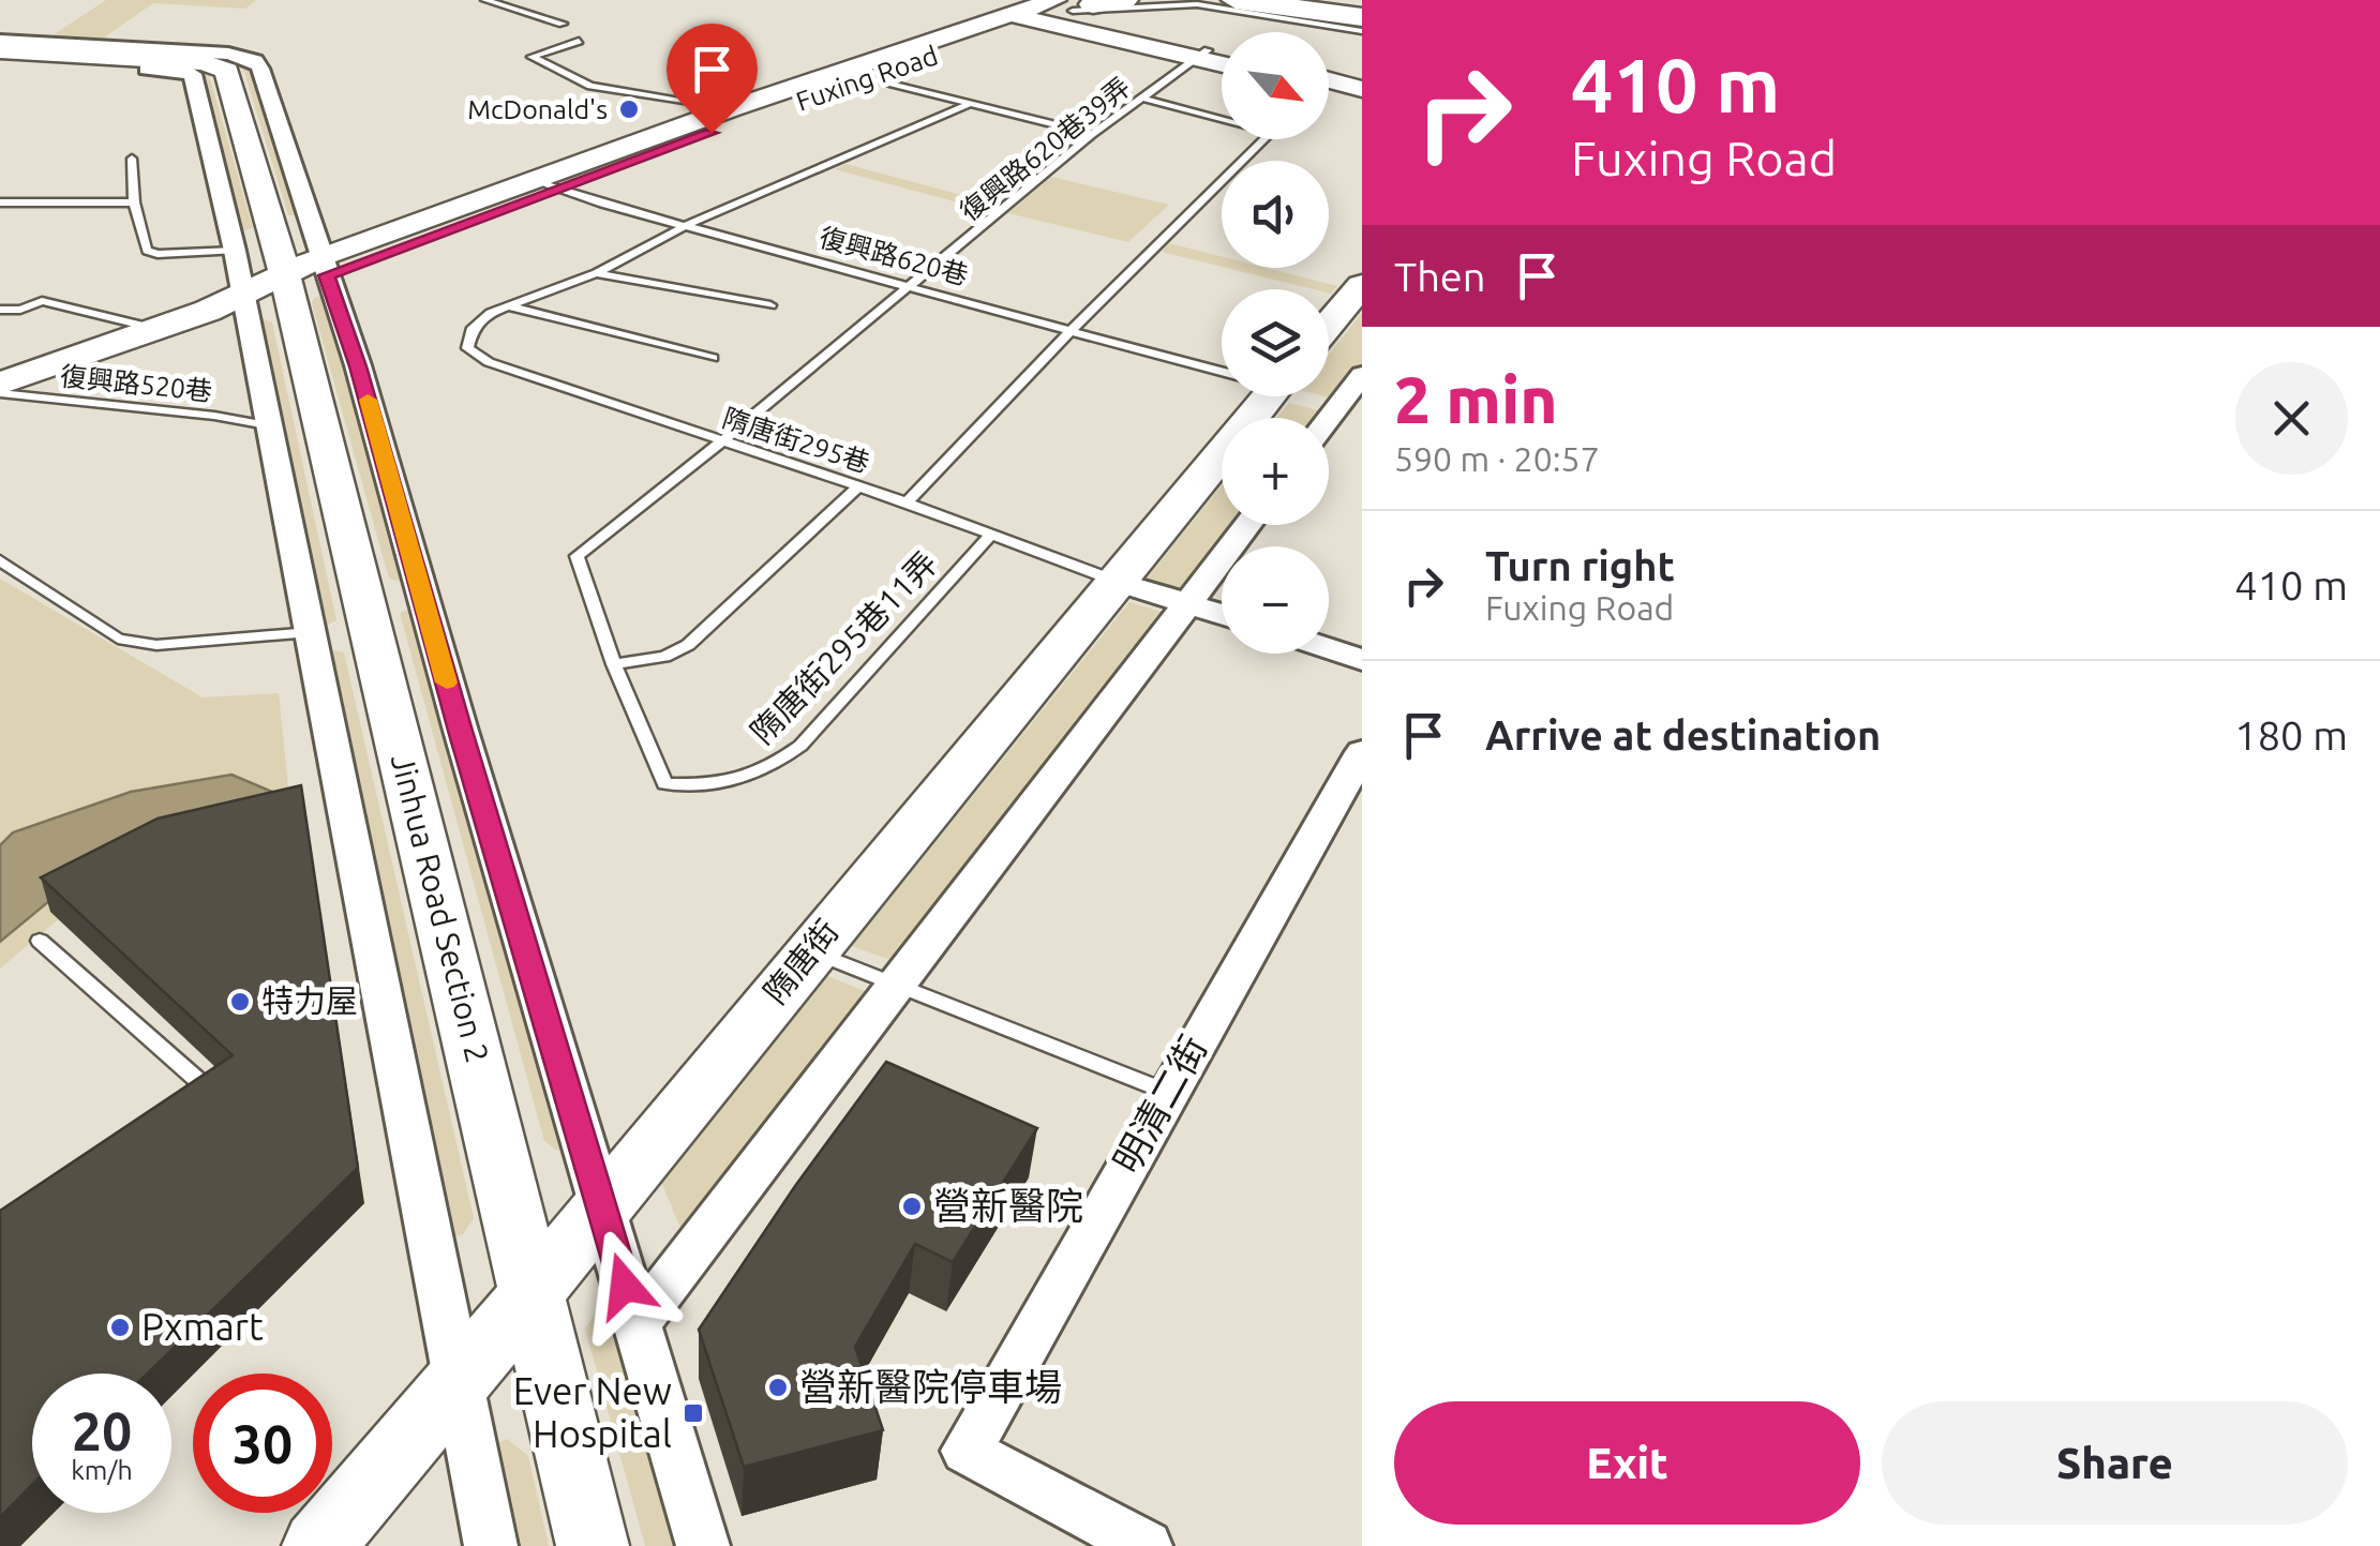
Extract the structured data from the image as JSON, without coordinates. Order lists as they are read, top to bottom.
{
  "streets": {
    "street": [
      "Fuxing Road",
      "Jinhua Road Section 2",
      "隋唐街",
      "明清二街"
    ],
    "lane": [
      "復興路620巷39弄",
      "復興路620巷",
      "復興路520巷",
      "隋唐街295巷",
      "隋唐街295巷11弄"
    ]
  },
  "crossings": [
    ["Fuxing Road", "復興路620巷"],
    ["Fuxing Road", "Jinhua Road Section 2"],
    ["復興路620巷39弄", "復興路620巷"],
    ["復興路620巷39弄", "隋唐街295巷"],
    ["復興路620巷39弄", "隋唐街295巷11弄"],
    ["復興路520巷", "Jinhua Road Section 2"],
    ["隋唐街295巷", "隋唐街295巷11弄"],
    ["隋唐街295巷", "隋唐街"],
    ["Jinhua Road Section 2", "隋唐街"]
  ],
  "places": {
    "other": [
      "McDonald's",
      "特力屋",
      "營新醫院",
      "Pxmart",
      "營新醫院停車場"
    ],
    "transit": ["Ever New Hospital"]
  },
  "north": "bottom right",
  "page": {
    "turn": ["410 m", "Fuxing Road"],
    "map_buttons": ["+", "−"],
    "then": "Then",
    "heading": ["2 min", "590 m · 20:57"],
    "list": [
      {
        "name": "Turn right",
        "note": "Fuxing Road",
        "value": "410 m"
      },
      {
        "name": "Arrive at destination",
        "value": "180 m"
      }
    ],
    "speed": "20 km/h",
    "limit": "30",
    "buttons": ["Exit", "Share"]
  }
}
